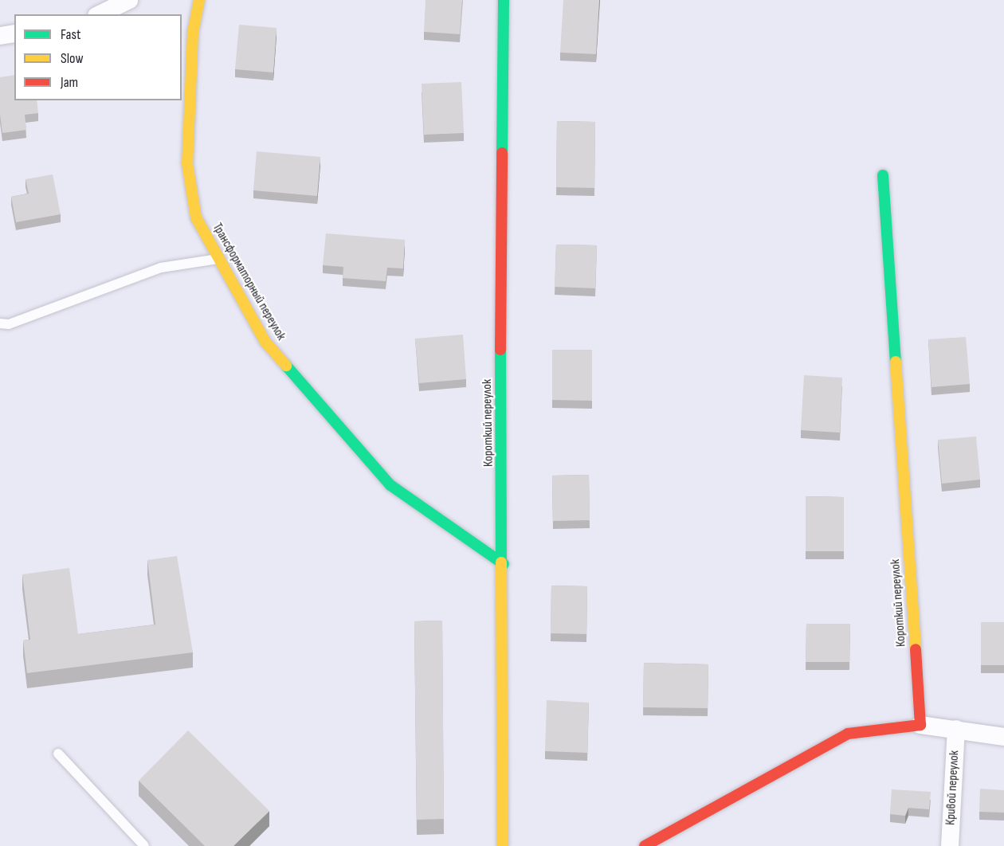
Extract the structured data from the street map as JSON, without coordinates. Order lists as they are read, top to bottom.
{
  "streets": {
    "street": ["Трансформаторный переулок", "Короткий переулок", "Кривой переулок"]
  },
  "crossings": [
    ["Трансформаторный переулок", "Короткий переулок"]
  ],
  "legend": ["Fast", "Slow", "Jam"]
}
